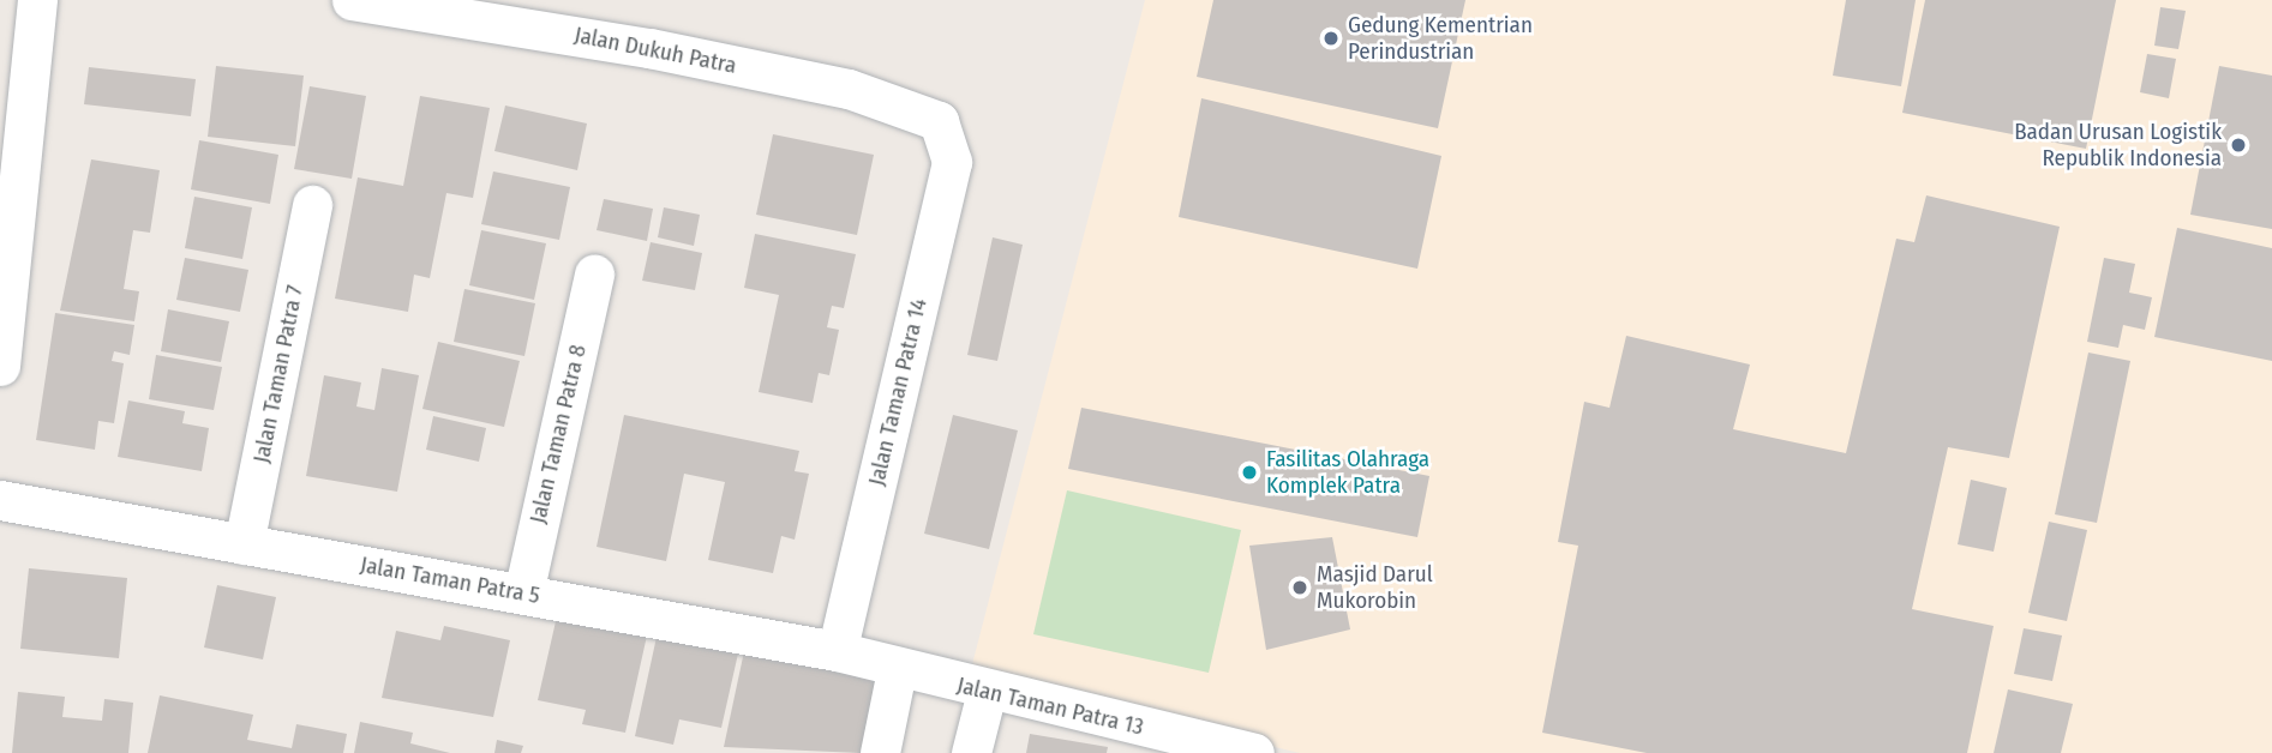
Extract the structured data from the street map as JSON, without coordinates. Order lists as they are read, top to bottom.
{
  "streets": {
    "street": [
      "Jalan Dukuh Patra",
      "Jalan Taman Patra 7",
      "Jalan Taman Patra 14",
      "Jalan Taman Patra 8",
      "Jalan Taman Patra 5",
      "Jalan Taman Patra 13"
    ]
  },
  "crossings": [
    ["Jalan Dukuh Patra", "Jalan Taman Patra 14"],
    ["Jalan Taman Patra 7", "Jalan Taman Patra 5"],
    ["Jalan Taman Patra 14", "Jalan Taman Patra 5"],
    ["Jalan Taman Patra 8", "Jalan Taman Patra 5"],
    ["Jalan Taman Patra 5", "Jalan Taman Patra 13"]
  ],
  "places": [
    "Gedung Kementrian Perindustrian",
    "Badan Urusan Logistik Republik Indonesia",
    "Fasilitas Olahraga Komplek Patra",
    "Masjid Darul Mukorobin"
  ]
}
